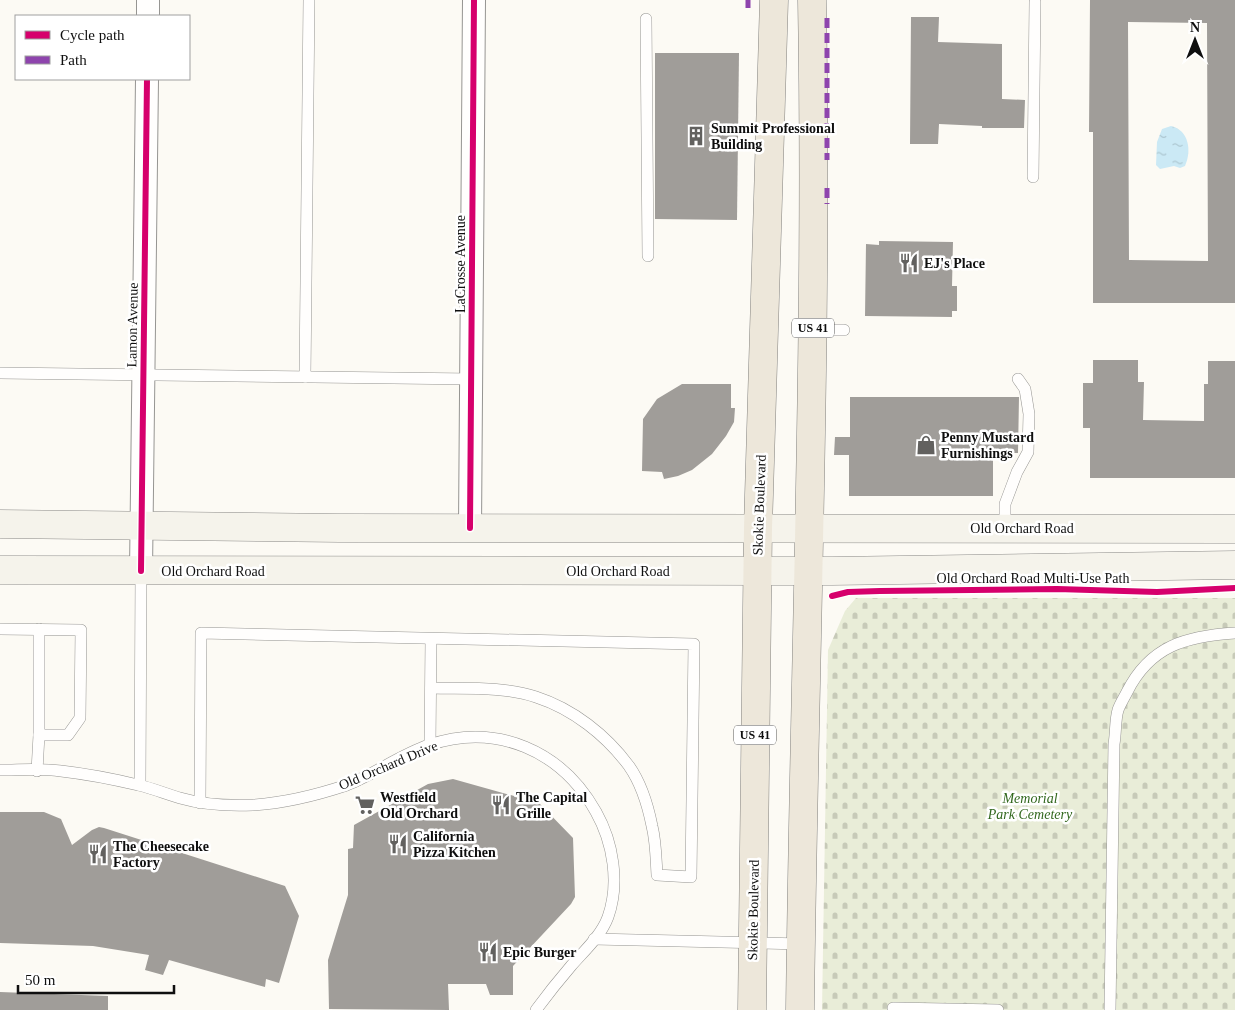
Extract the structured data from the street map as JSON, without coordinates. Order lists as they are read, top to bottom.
{
  "streets": {
    "main road": ["US 41", "Skokie Boulevard", "Old Orchard Road"],
    "street": ["LaCrosse Avenue", "Lamon Avenue"],
    "lane": ["Old Orchard Drive"],
    "cycle path": ["Old Orchard Road Multi-Use Path"]
  },
  "crossings": [
    ["LaCrosse Avenue", "Old Orchard Road"],
    ["Lamon Avenue", "Old Orchard Road"],
    ["US 41", "Old Orchard Road"],
    ["Skokie Boulevard", "Old Orchard Road"]
  ],
  "parks": ["Memorial Park Cemetery"],
  "places": {
    "building": ["Summit Professional Building"],
    "restaurant": [
      "EJ's Place",
      "The Capital Grille",
      "California Pizza Kitchen",
      "The Cheesecake Factory",
      "Epic Burger"
    ],
    "shop": ["Penny Mustard Furnishings"],
    "supermarket": ["Westfield Old Orchard"]
  },
  "legend": ["Cycle path", "Path"],
  "scale_bar": "50 m",
  "north": "top"
}
